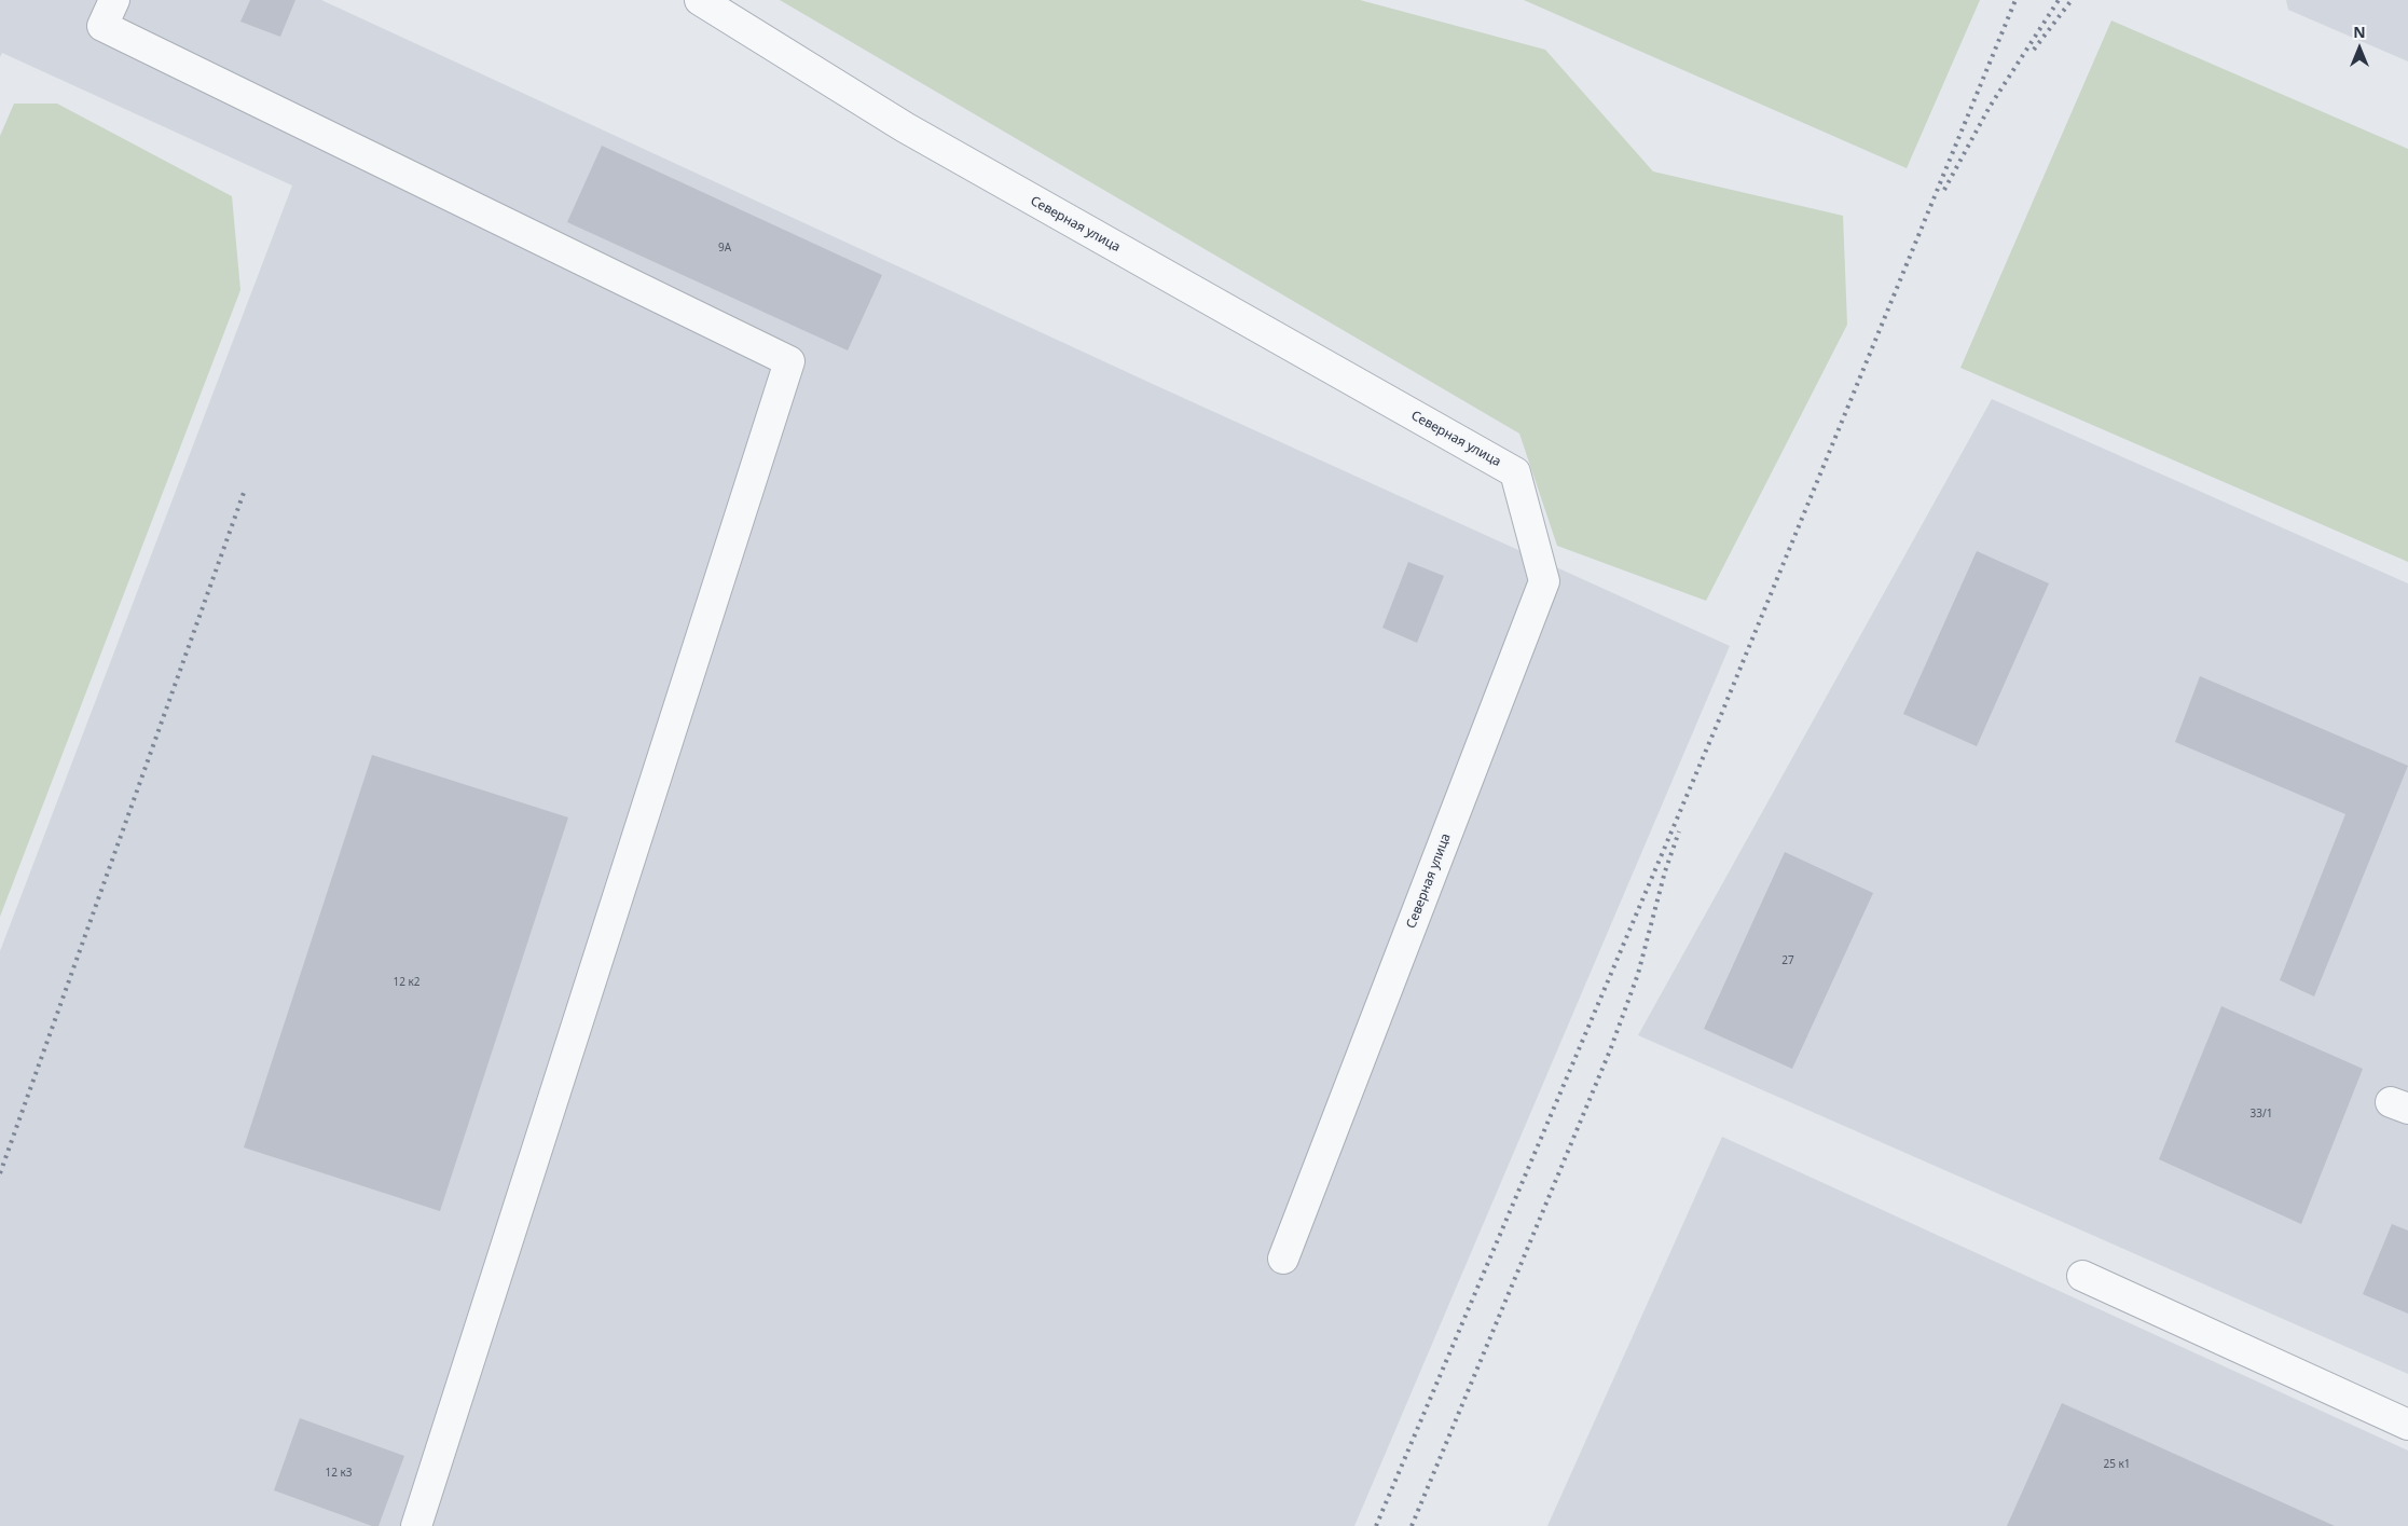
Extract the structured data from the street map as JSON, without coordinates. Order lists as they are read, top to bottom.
{
  "streets": {
    "lane": ["Северная улица"]
  },
  "house_numbers": [
    "9А",
    "27",
    "12 к2",
    "33/1",
    "25 к1",
    "12 к3"
  ],
  "north": "top"
}
